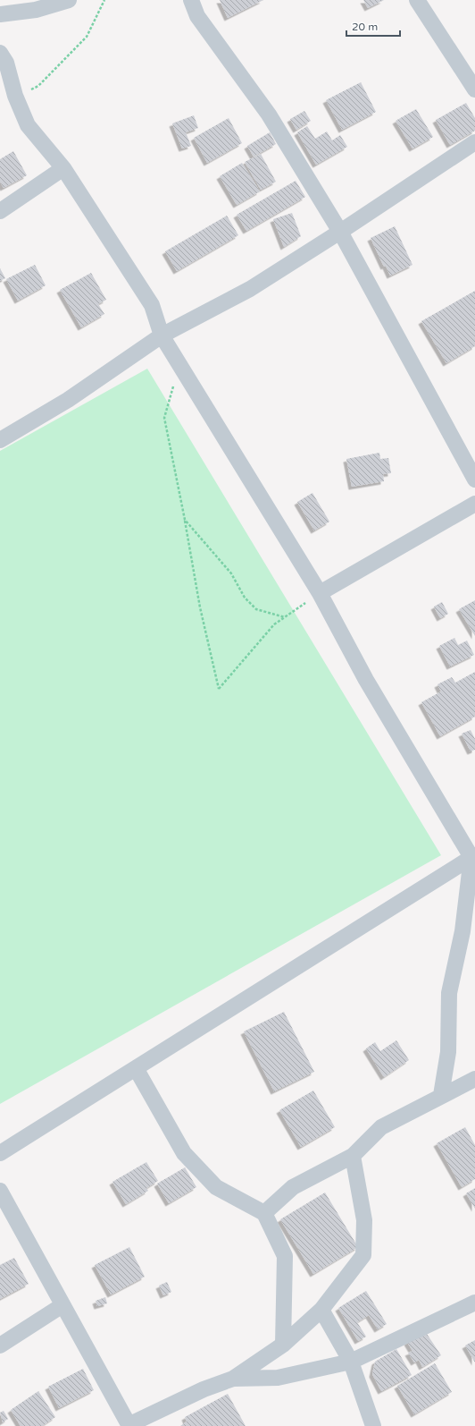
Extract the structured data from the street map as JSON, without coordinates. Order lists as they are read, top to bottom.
{
  "scale_bar": "20 m"
}
